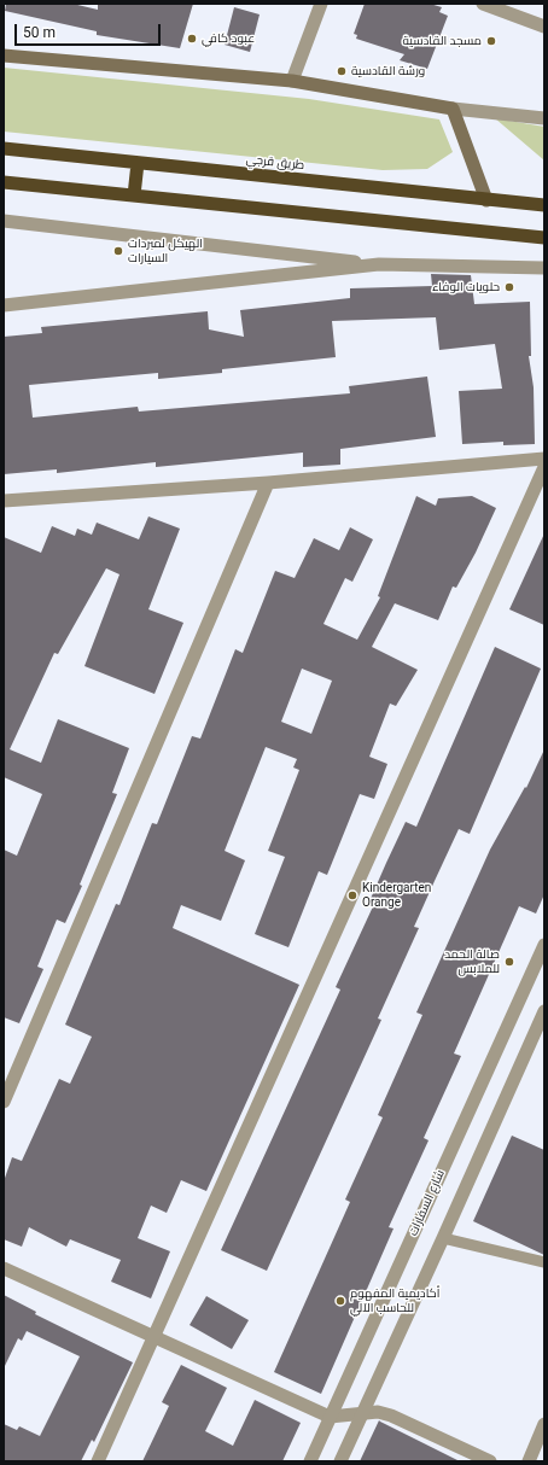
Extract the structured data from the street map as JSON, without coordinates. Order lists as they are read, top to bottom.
{
  "streets": {
    "highway": ["طريق قرجي"],
    "street": ["شارع السفارات"]
  },
  "places": [
    "عبود كافي",
    "مسجد القادسية",
    "ورشة القادسية",
    "الهيكل لمبردات السيارات",
    "حلويات الوفاء",
    "Kindergarten Orange",
    "صالة الحمد للملابس",
    "أكاديمية المفهوم للحاسب الآلي"
  ],
  "scale_bar": "50 m"
}
